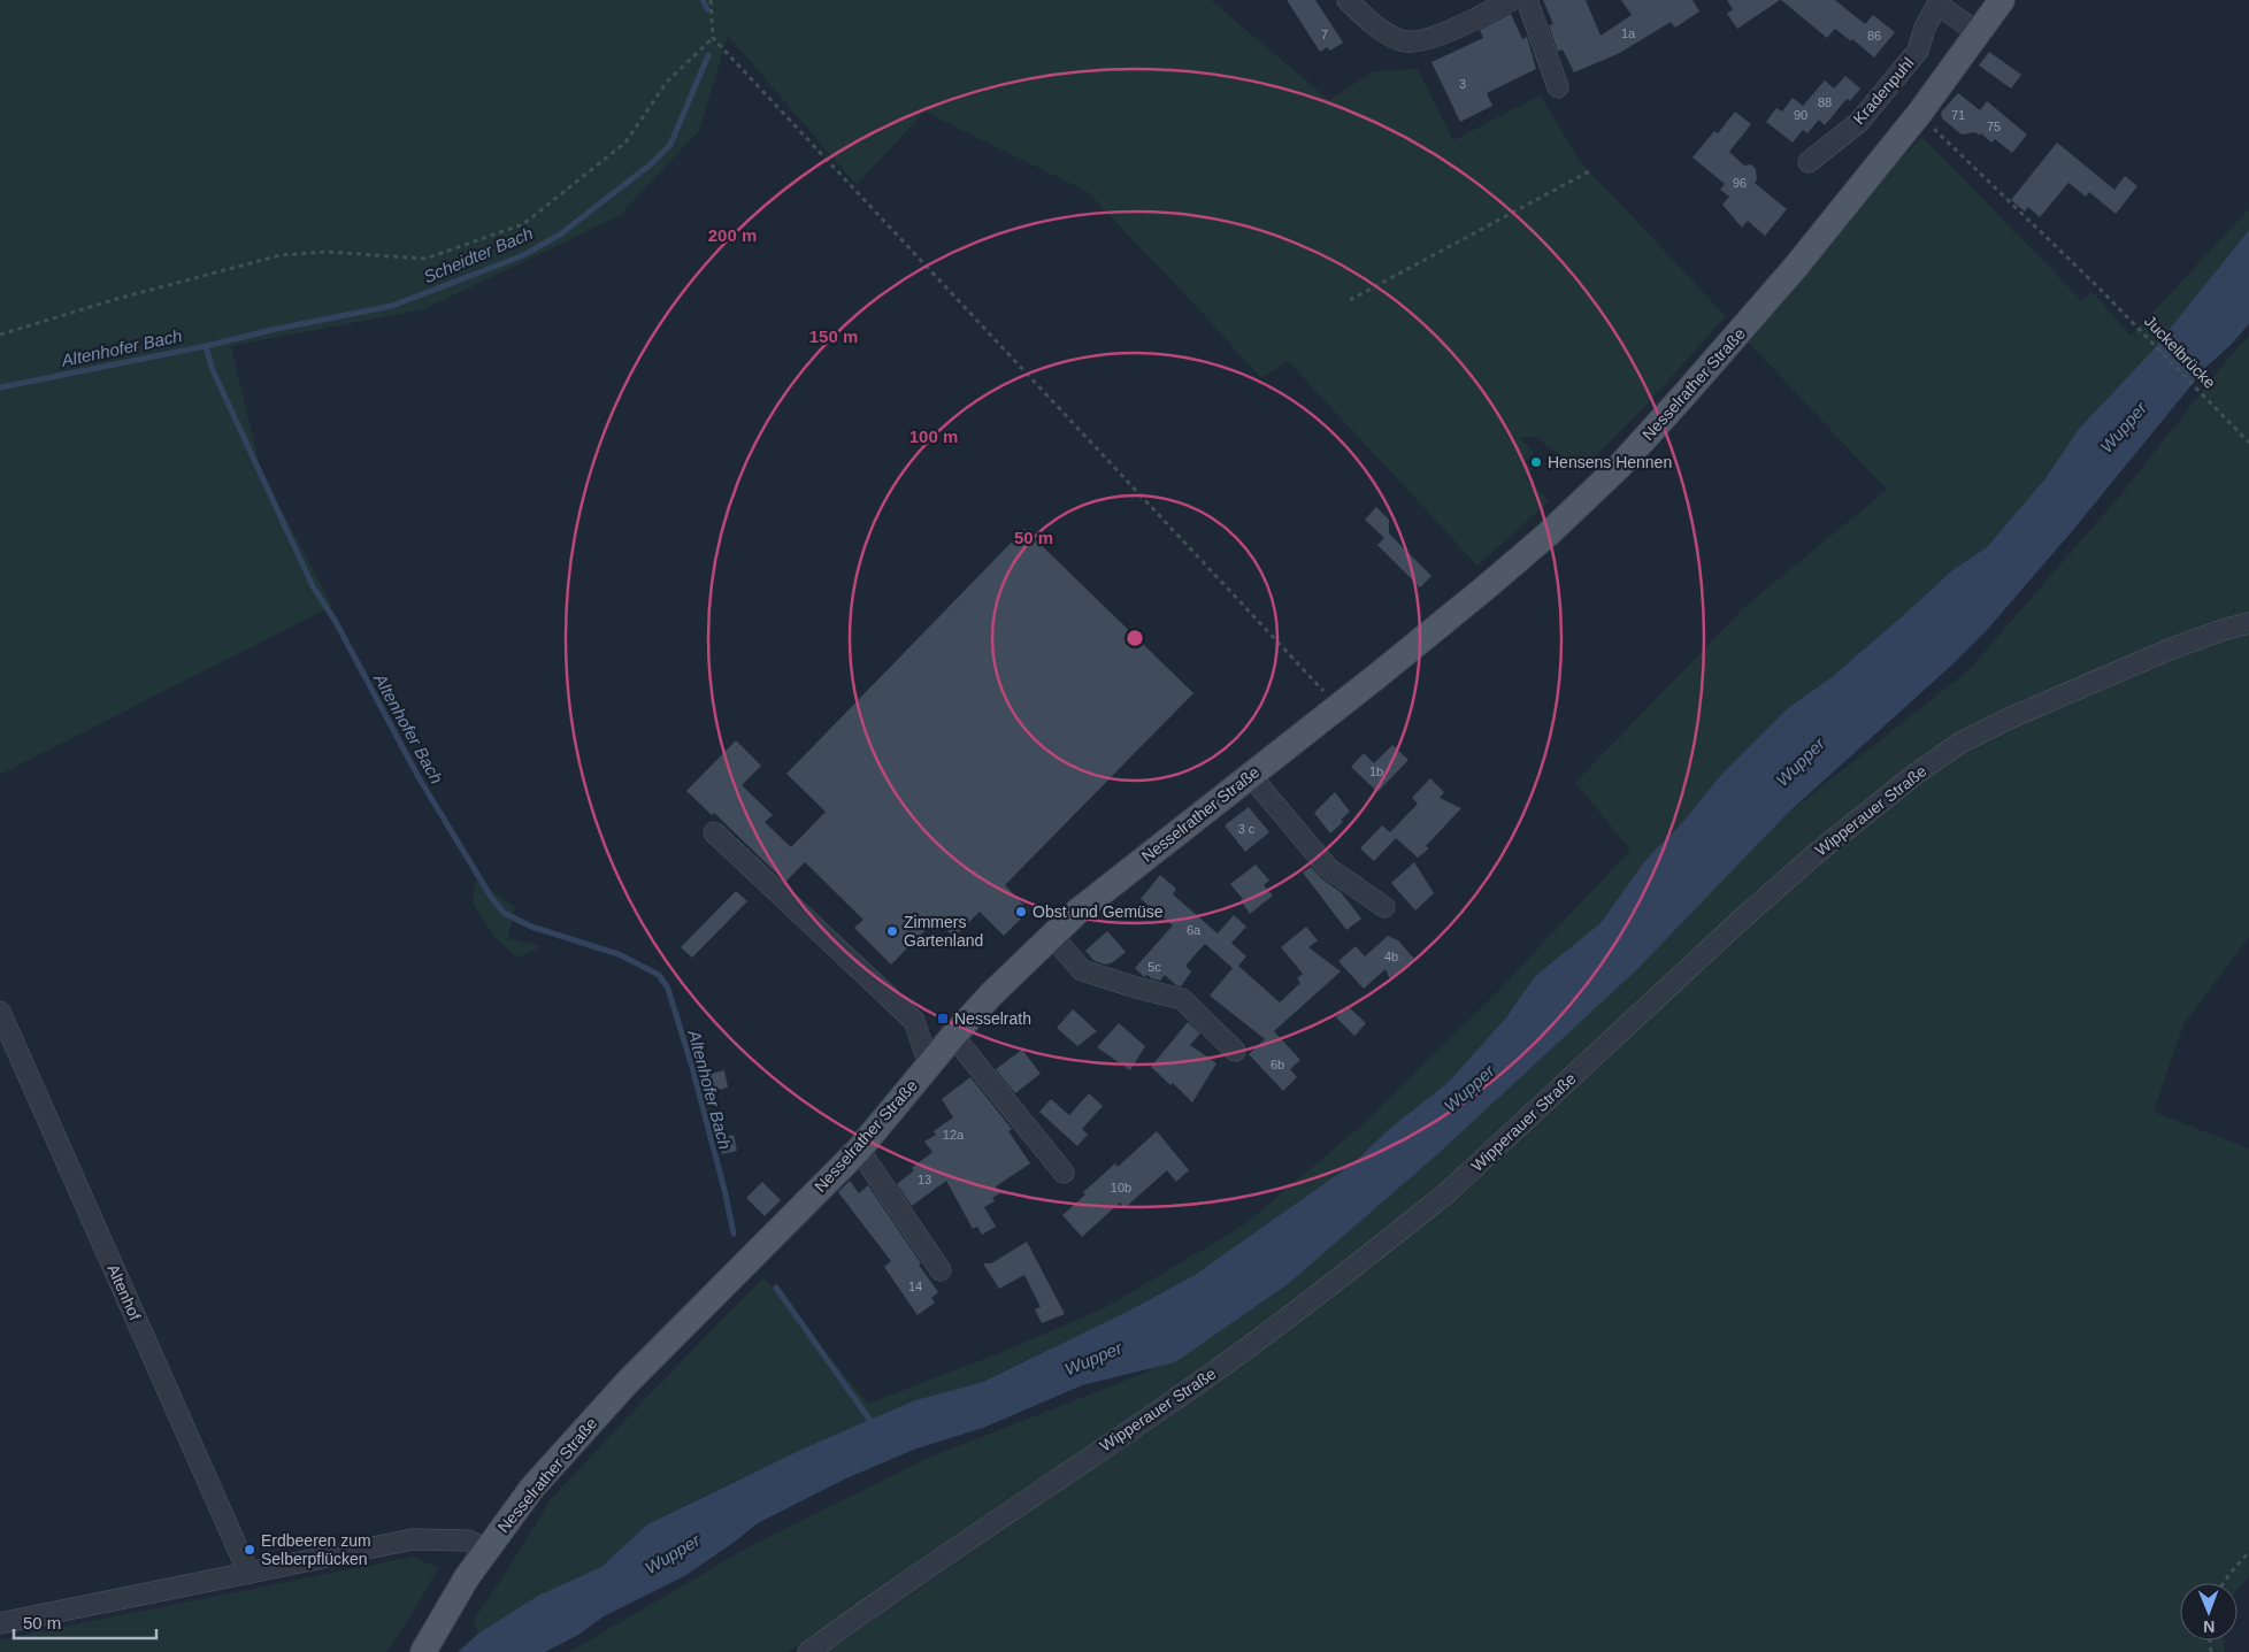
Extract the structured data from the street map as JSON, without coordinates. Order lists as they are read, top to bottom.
{
  "streets": {
    "main road": ["Nesselrather Straße"],
    "street": ["Kradenpuhl", "Wipperauer Straße", "Altenhof"],
    "path": ["Juckelbrücke"]
  },
  "crossings": [
    ["Kradenpuhl", "Nesselrather Straße"],
    ["Juckelbrücke", "Nesselrather Straße"]
  ],
  "water": ["Scheidter Bach", "Altenhofer Bach", "Wupper"],
  "places": {
    "other": [
      "Hensens Hennen",
      "Obst und Gemüse",
      "Zimmers Gartenland",
      "Erdbeeren zum Selberpflücken"
    ],
    "transit": ["Nesselrath"]
  },
  "house_numbers": [
    "1a",
    "7",
    "86",
    "3",
    "88",
    "90",
    "71",
    "75",
    "96",
    "1b",
    "3 c",
    "6a",
    "4b",
    "5c",
    "6b",
    "12a",
    "13",
    "10b",
    "14"
  ],
  "scale_bar": "50 m",
  "north": "bottom",
  "rings": [
    "200 m",
    "150 m",
    "100 m",
    "50 m"
  ]
}
